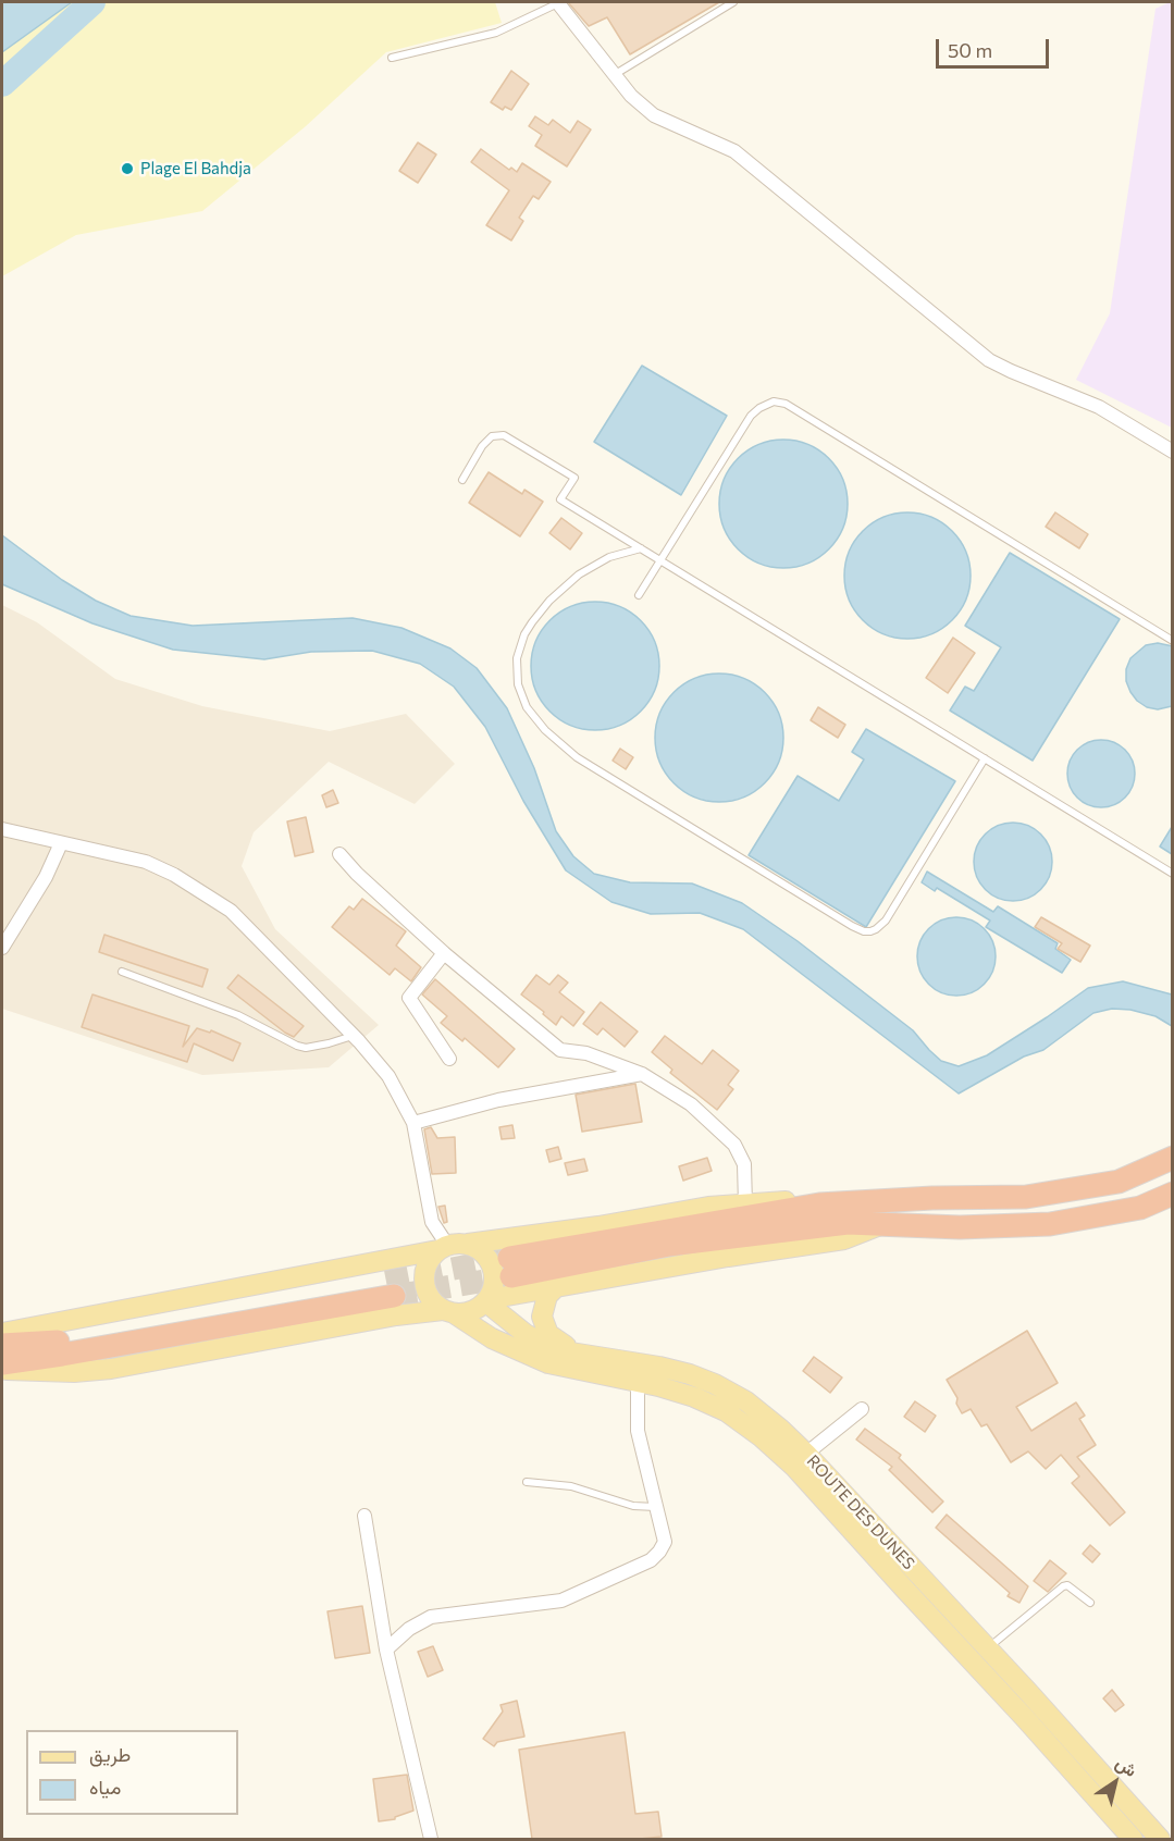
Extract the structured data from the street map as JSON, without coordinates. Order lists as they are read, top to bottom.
{
  "streets": {
    "main road": ["ROUTE DES DUNES"]
  },
  "places": ["Plage El Bahdja"],
  "legend": ["طريق", "مياه"],
  "scale_bar": "50 m",
  "north": "top right"
}
